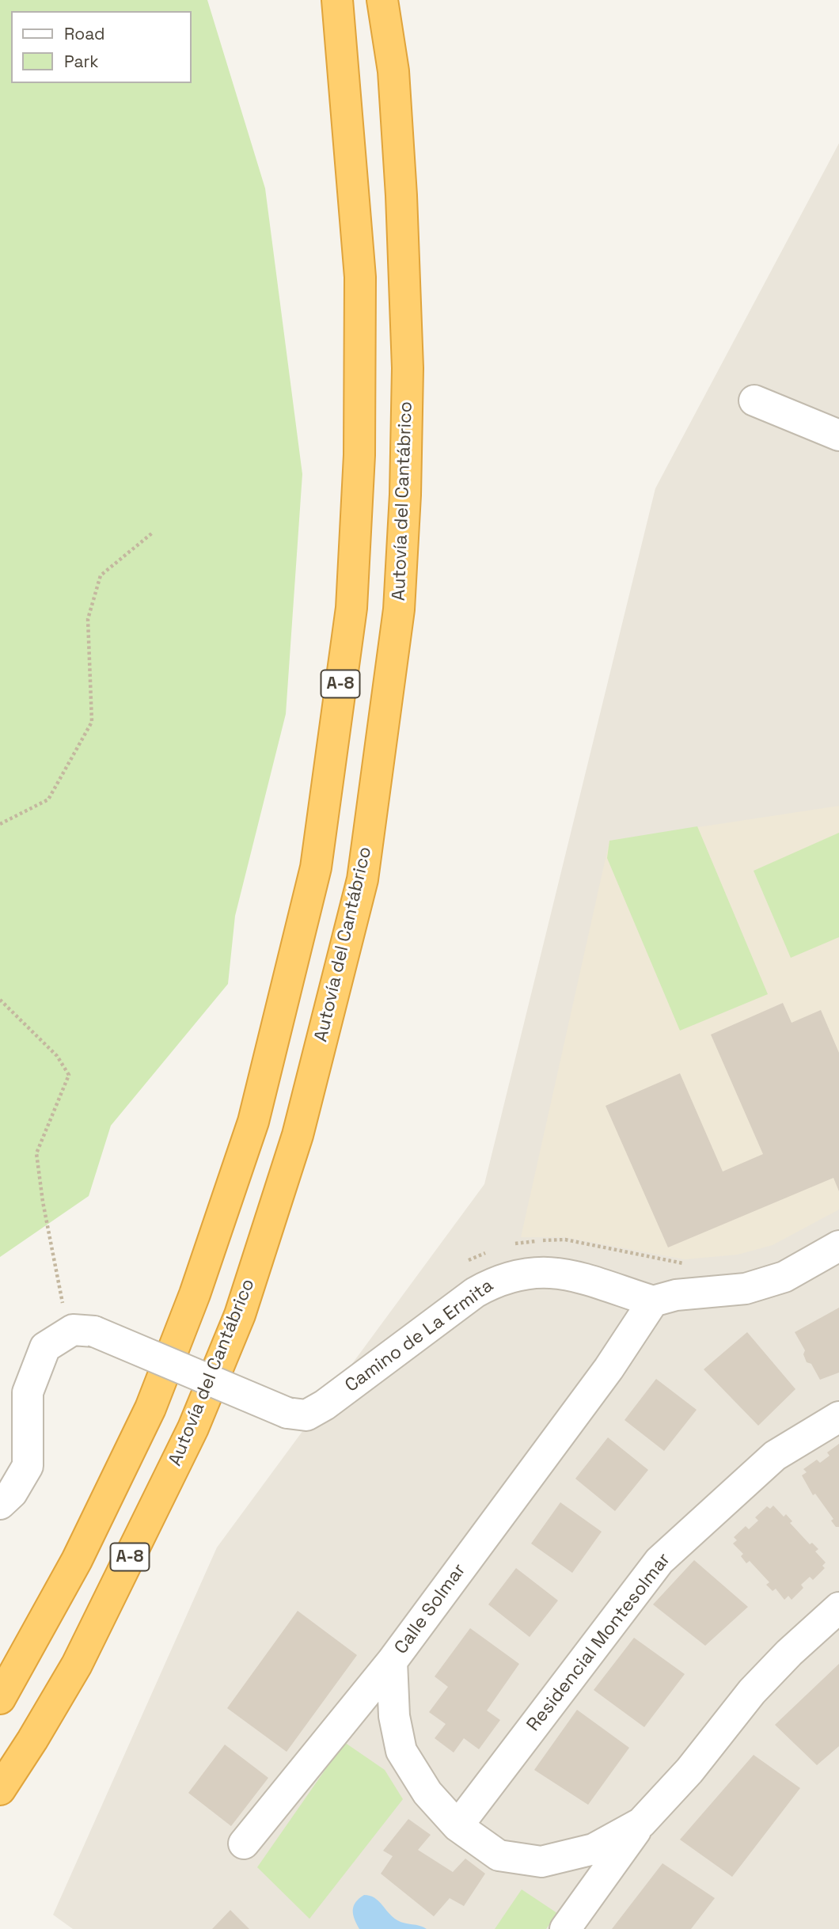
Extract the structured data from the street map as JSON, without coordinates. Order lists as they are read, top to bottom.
{
  "streets": {
    "highway": ["Autovía del Cantábrico", "A-8"],
    "street": ["Camino de La Ermita", "Calle Solmar", "Residencial Montesolmar"]
  },
  "crossings": [
    ["Camino de La Ermita", "Calle Solmar"],
    ["Calle Solmar", "Residencial Montesolmar"]
  ],
  "legend": ["Road", "Park"]
}
